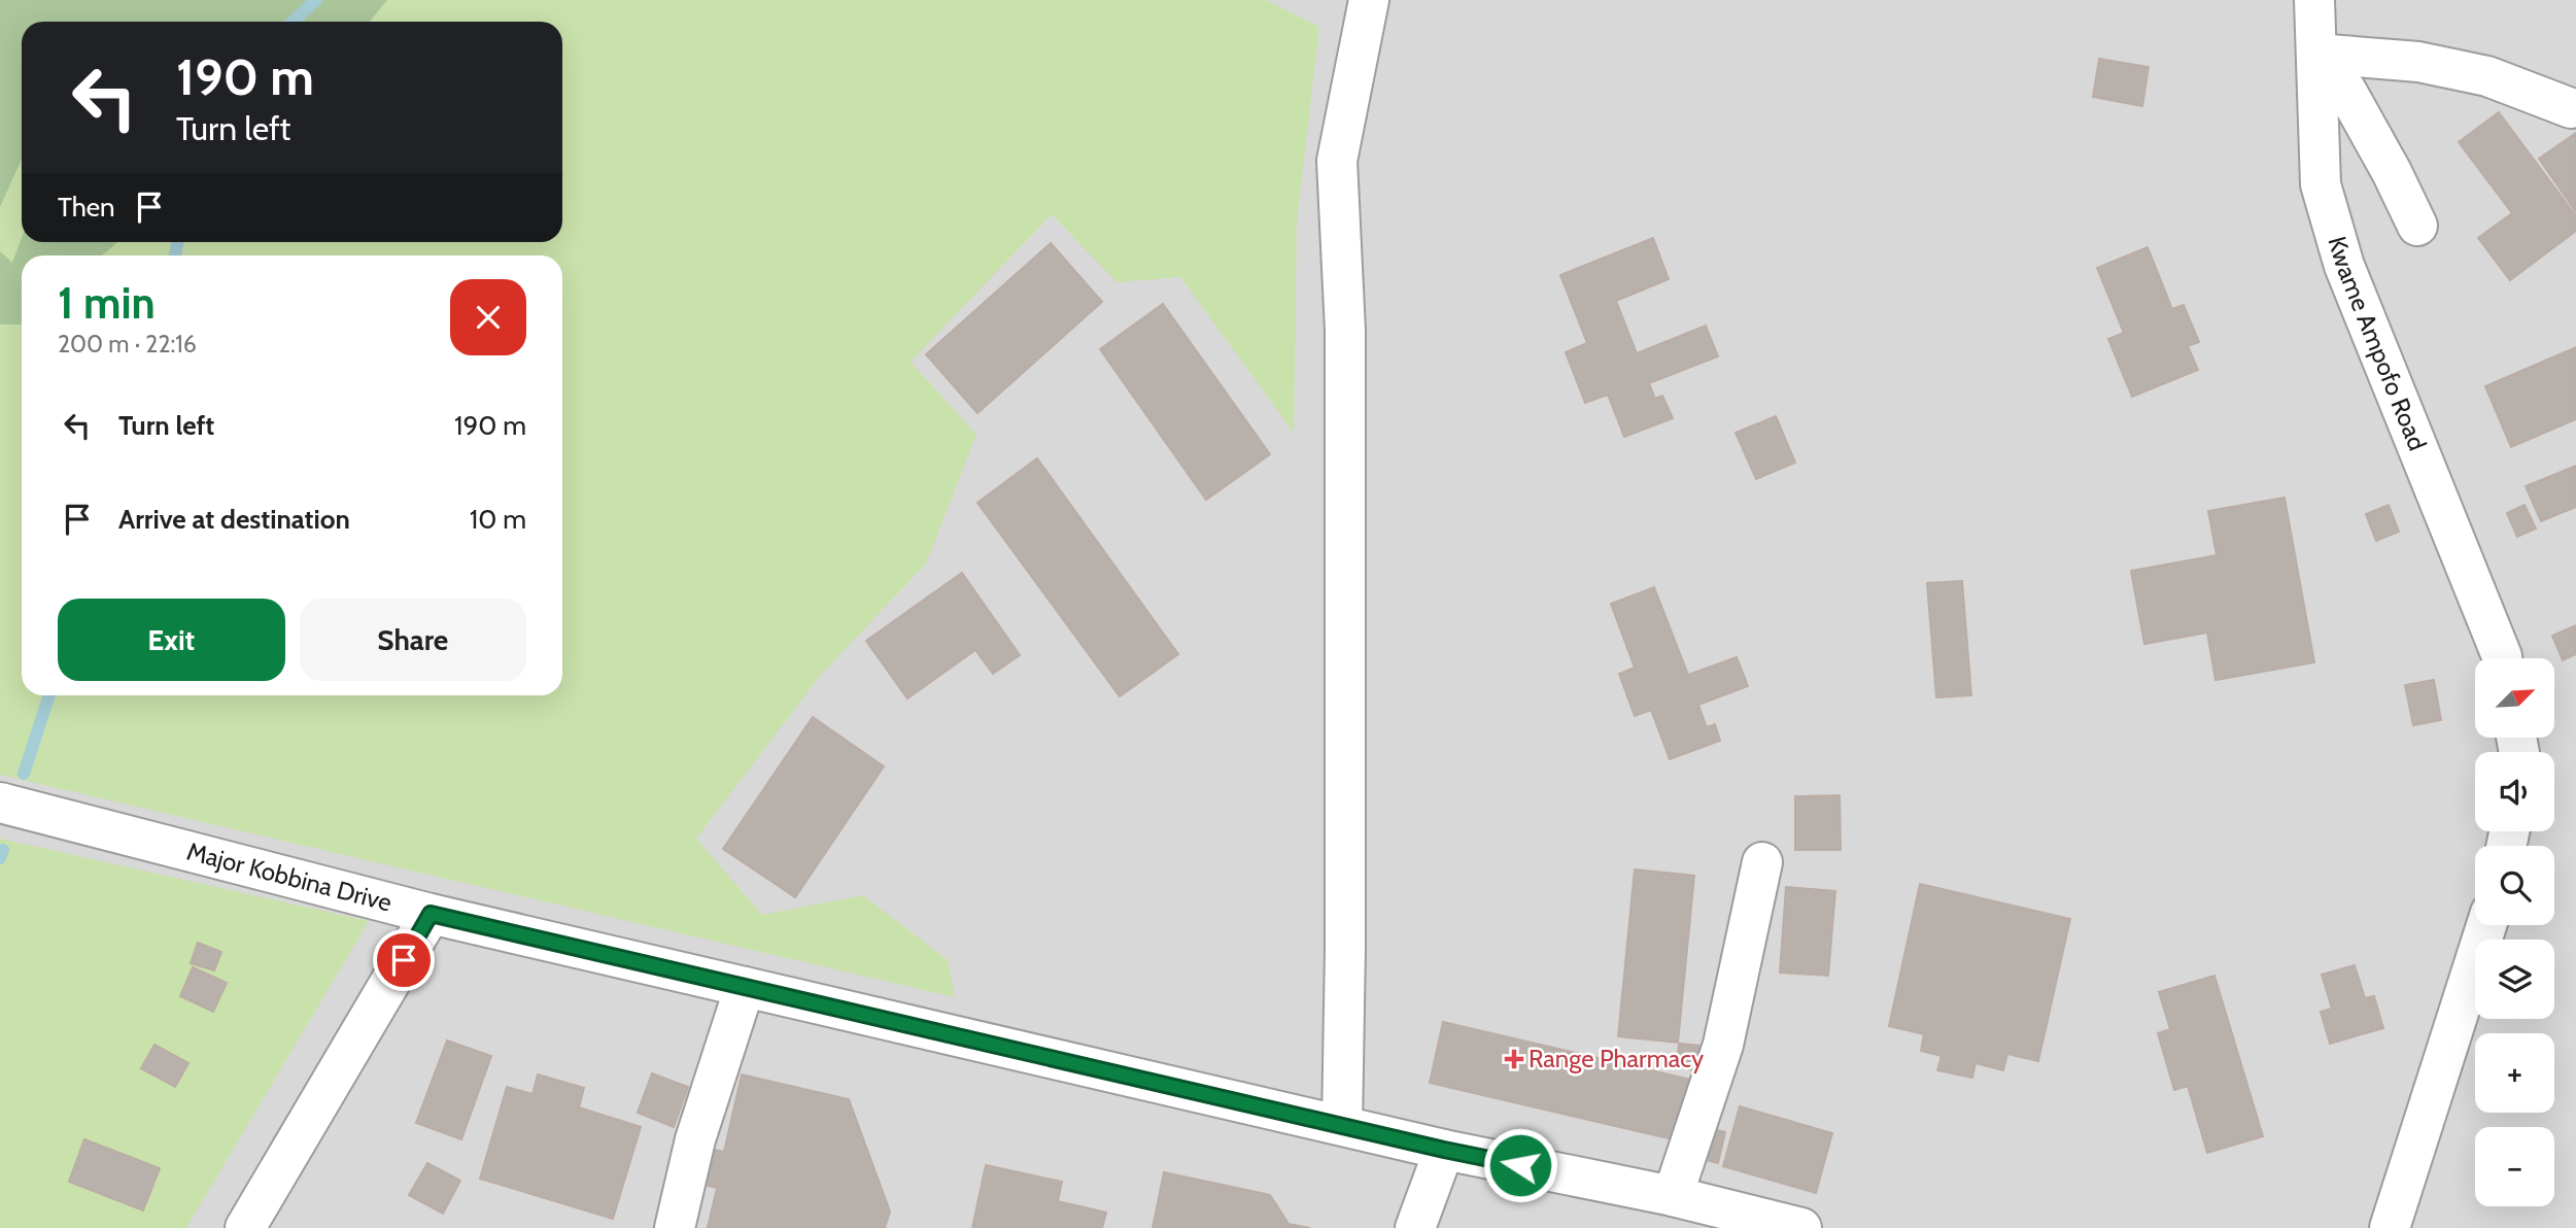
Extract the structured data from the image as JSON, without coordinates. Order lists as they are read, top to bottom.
{
  "streets": {
    "street": ["Kwame Ampofo Road", "Major Kobbina Drive"]
  },
  "places": {
    "health": ["Range Pharmacy"]
  },
  "north": "top right",
  "page": {
    "turn": ["190 m", "Turn left"],
    "then": "Then",
    "heading": ["1 min", "200 m · 22:16"],
    "list": [
      {
        "name": "Turn left",
        "value": "190 m"
      },
      {
        "name": "Arrive at destination",
        "value": "10 m"
      }
    ],
    "buttons": ["Exit", "Share"],
    "map_buttons": ["+", "−"]
  }
}
